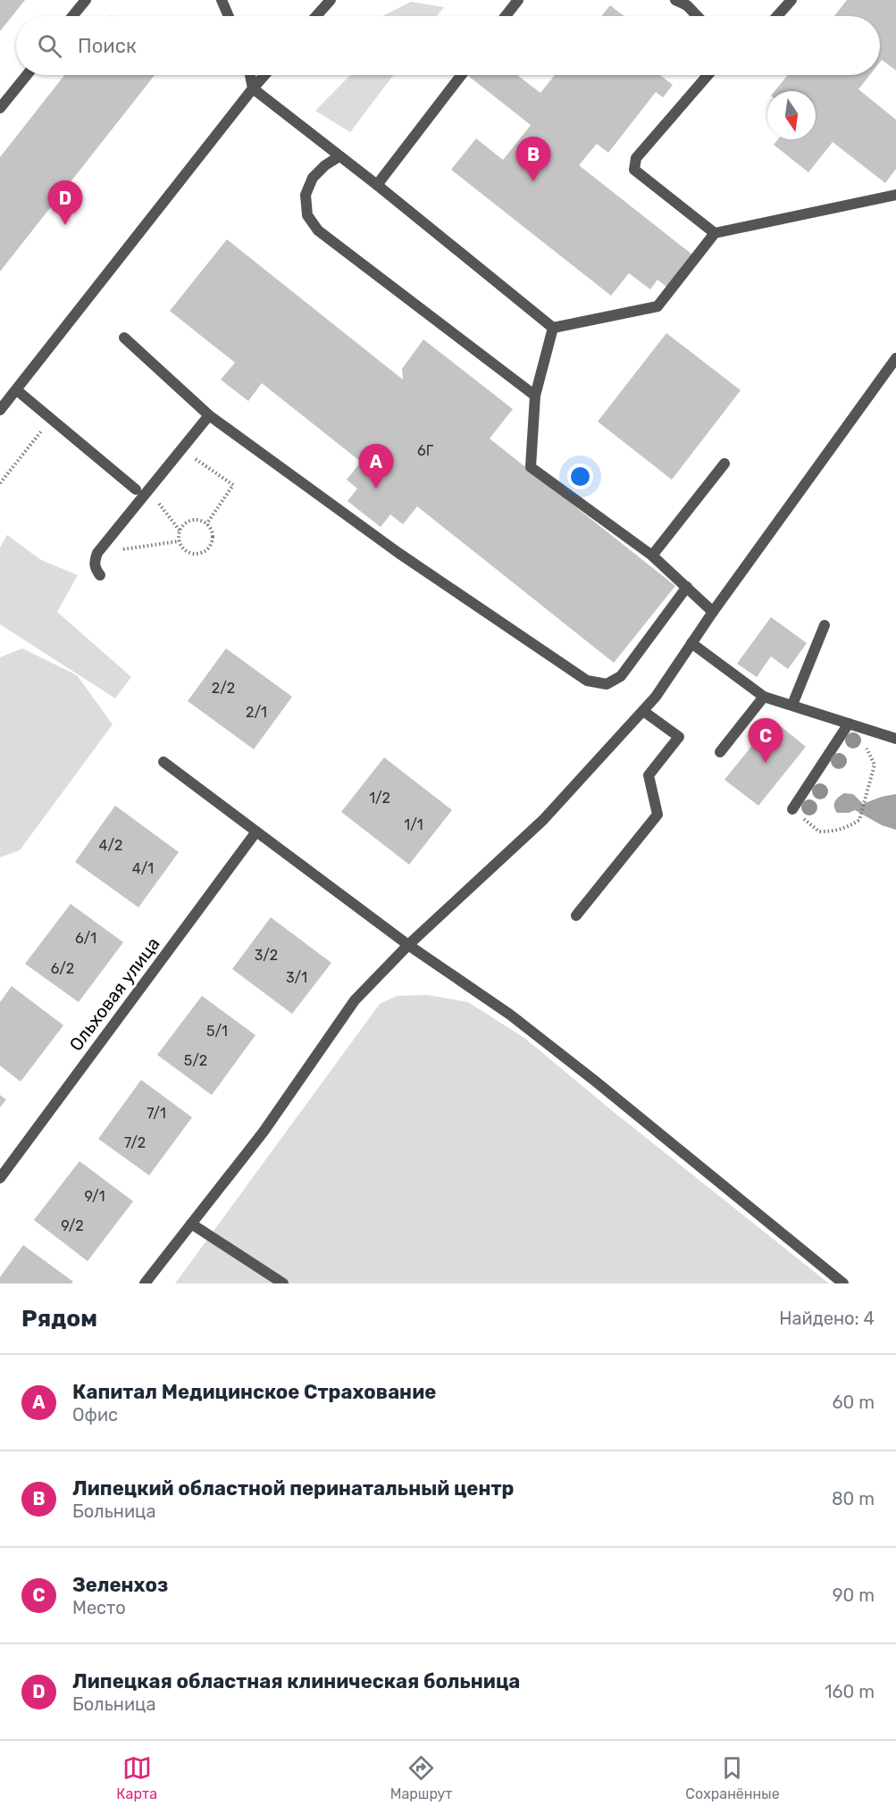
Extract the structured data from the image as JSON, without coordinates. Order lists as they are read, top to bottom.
{
  "streets": {
    "street": ["Ольховая улица"]
  },
  "house_numbers": [
    "6Г",
    "2/2",
    "2/1",
    "1/2",
    "1/1",
    "4/2",
    "4/1",
    "6/1",
    "3/2",
    "6/2",
    "3/1",
    "5/1",
    "5/2",
    "7/1",
    "7/2",
    "9/1",
    "9/2"
  ],
  "north": "bottom",
  "page": {
    "search": "Поиск",
    "pins": [
      "B",
      "D",
      "A",
      "C"
    ],
    "heading": ["Рядом", "Найдено: 4"],
    "list": [
      {
        "mark": "A",
        "name": "Капитал Медицинское Страхование",
        "note": "Офис",
        "value": "60 m"
      },
      {
        "mark": "B",
        "name": "Липецкий областной перинатальный центр",
        "note": "Больница",
        "value": "80 m"
      },
      {
        "mark": "C",
        "name": "Зеленхоз",
        "note": "Место",
        "value": "90 m"
      },
      {
        "mark": "D",
        "name": "Липецкая областная клиническая больница",
        "note": "Больница",
        "value": "160 m"
      }
    ],
    "nav": ["Карта", "Маршрут", "Сохранённые"]
  }
}
